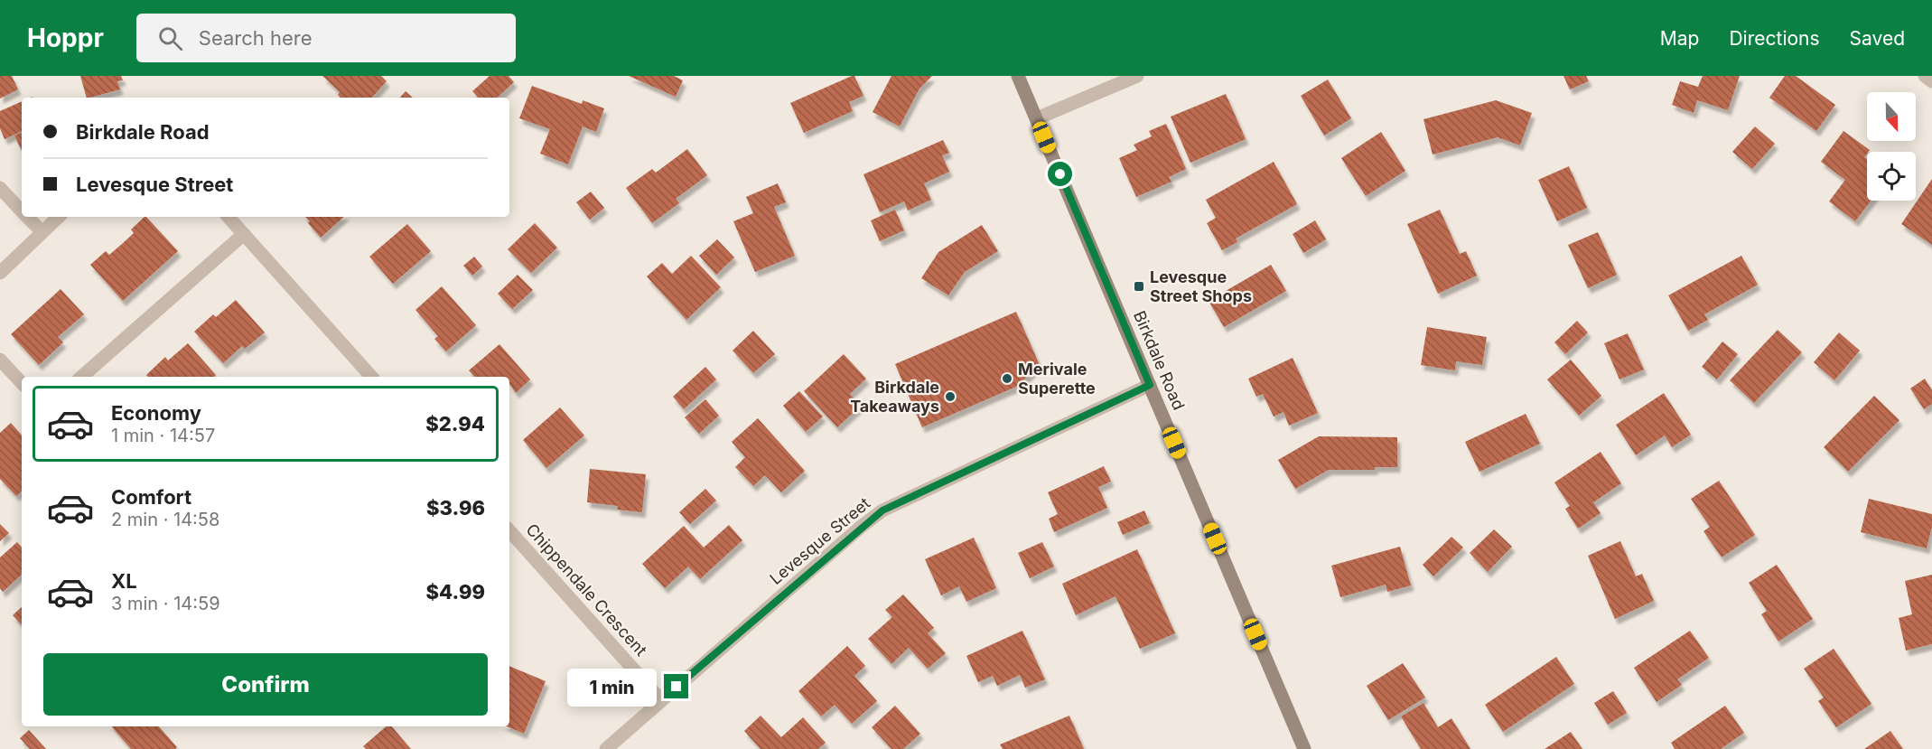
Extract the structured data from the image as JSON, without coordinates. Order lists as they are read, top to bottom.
{
  "streets": {
    "main road": ["Birkdale Road"],
    "street": ["Levesque Street", "Chippendale Crescent"]
  },
  "crossings": [
    ["Birkdale Road", "Levesque Street"],
    ["Levesque Street", "Chippendale Crescent"]
  ],
  "places": {
    "transit": ["Levesque Street Shops"],
    "other": ["Merivale Superette", "Birkdale Takeaways"]
  },
  "north": "bottom",
  "page": {
    "header": "Hoppr",
    "search": "Search here",
    "nav": ["Map", "Directions", "Saved"],
    "banner": ["Birkdale Road", "Levesque Street"],
    "list": [
      {
        "name": "Economy",
        "note": "1 min · 14:57",
        "value": "$2.94"
      },
      {
        "name": "Comfort",
        "note": "2 min · 14:58",
        "value": "$3.96"
      },
      {
        "name": "XL",
        "note": "3 min · 14:59",
        "value": "$4.99"
      }
    ],
    "buttons": "Confirm",
    "bubble": "1 min"
  }
}
